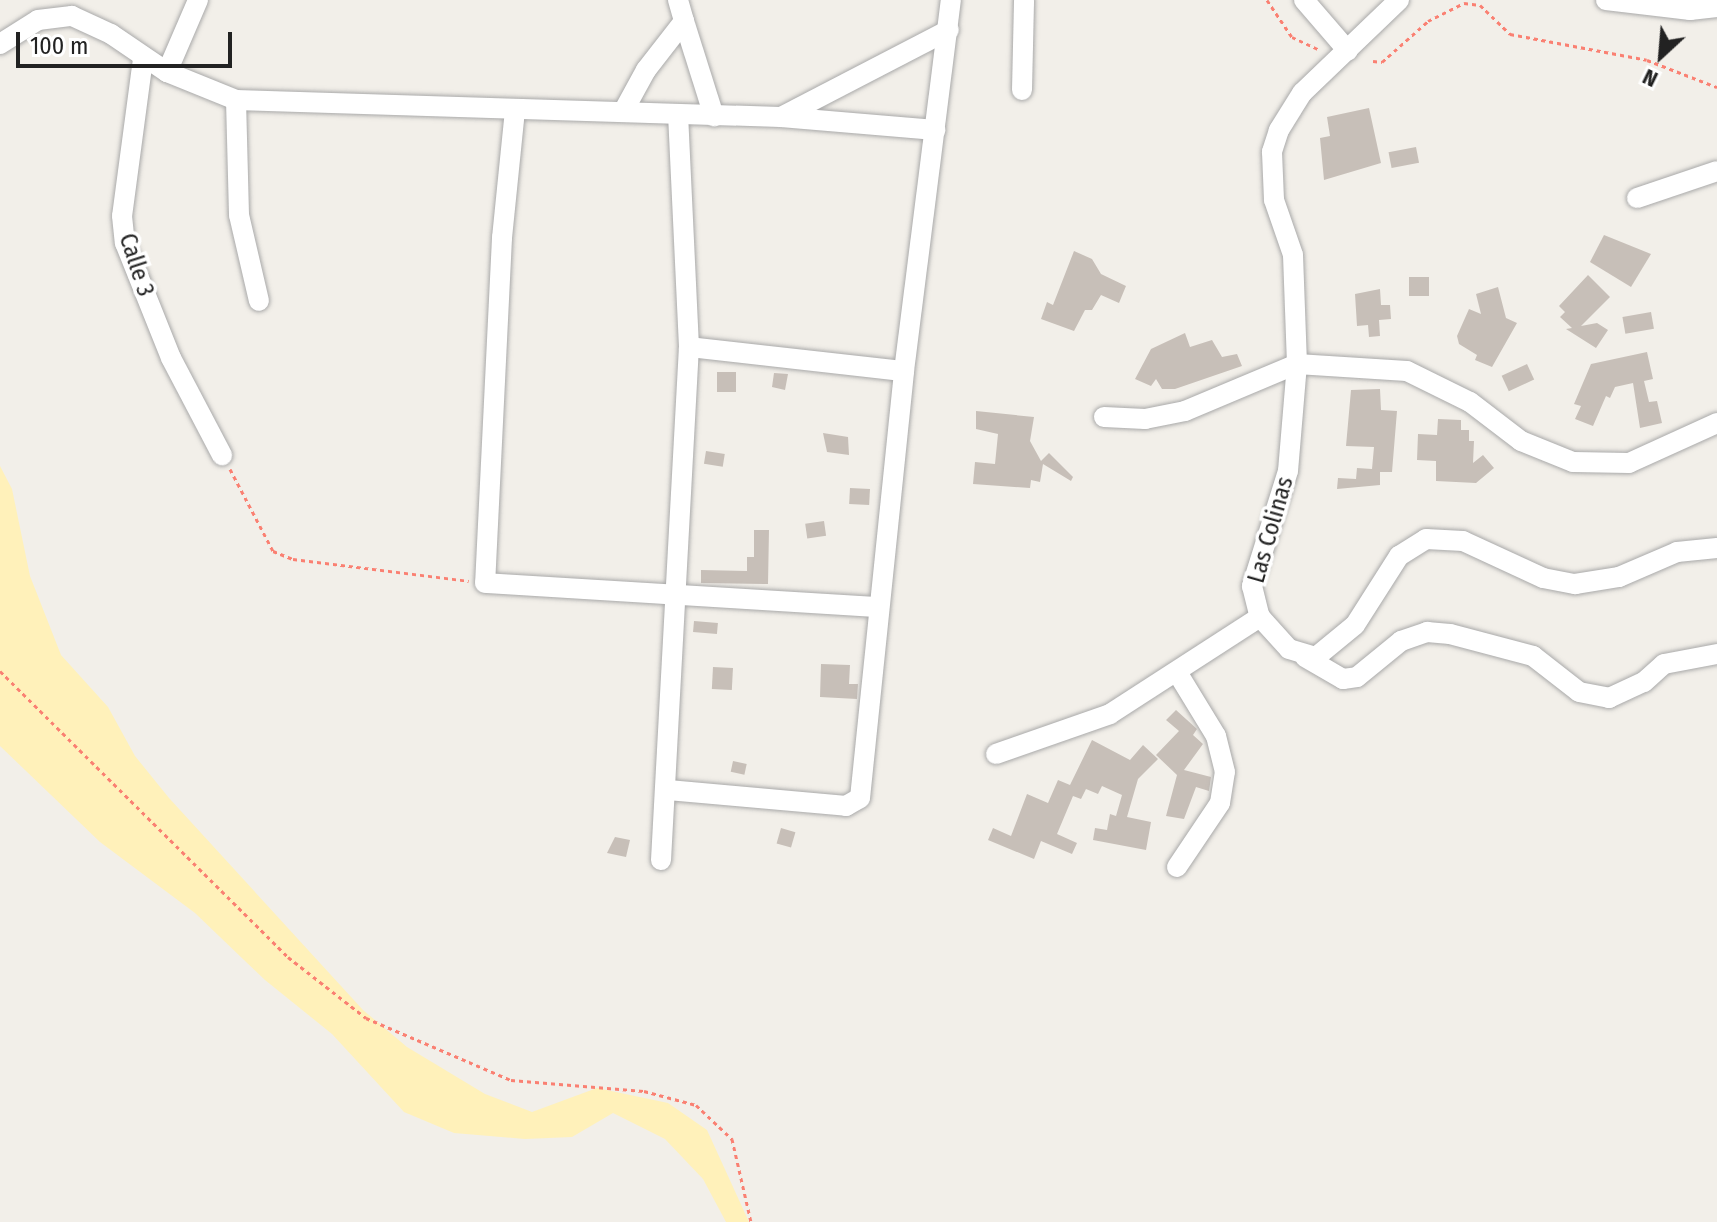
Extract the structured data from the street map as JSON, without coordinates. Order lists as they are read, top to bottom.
{
  "streets": {
    "street": ["Calle 3", "Las Colinas"]
  },
  "scale_bar": "100 m",
  "north": "bottom left"
}
